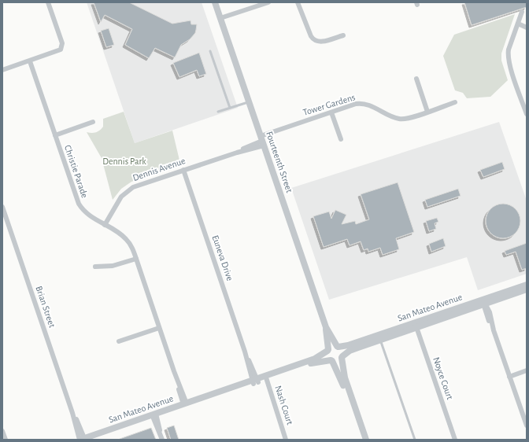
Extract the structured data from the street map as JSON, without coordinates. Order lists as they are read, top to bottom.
{
  "streets": {
    "street": [
      "Tower Gardens",
      "Fourteenth Street",
      "Dennis Avenue",
      "Christie Parade",
      "Euneva Drive",
      "Brian Street",
      "San Mateo Avenue",
      "Noyce Court",
      "Nash Court"
    ]
  },
  "crossings": [
    ["Tower Gardens", "Fourteenth Street"],
    ["Tower Gardens", "Dennis Avenue"],
    ["Fourteenth Street", "Dennis Avenue"],
    ["Fourteenth Street", "San Mateo Avenue"],
    ["Dennis Avenue", "Christie Parade"],
    ["Dennis Avenue", "Euneva Drive"],
    ["Christie Parade", "San Mateo Avenue"],
    ["Euneva Drive", "San Mateo Avenue"],
    ["Brian Street", "San Mateo Avenue"],
    ["San Mateo Avenue", "Noyce Court"],
    ["San Mateo Avenue", "Nash Court"]
  ],
  "parks": ["Dennis Park"]
}
